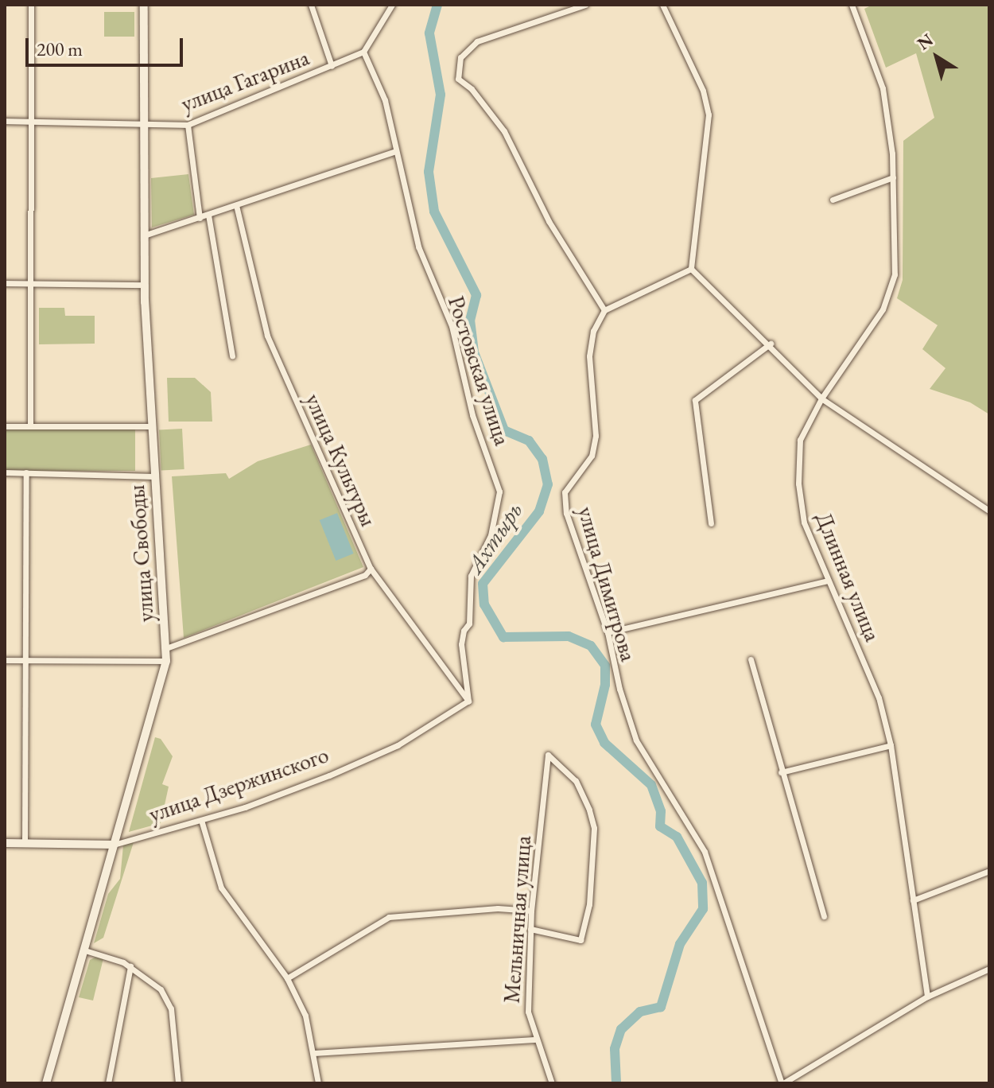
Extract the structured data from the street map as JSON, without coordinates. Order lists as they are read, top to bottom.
{
  "streets": {
    "street": [
      "улица Гагарина",
      "Ростовская улица",
      "улица Культуры",
      "улица Свободы",
      "Длинная улица",
      "улица Димитрова",
      "улица Дзержинского",
      "Мельничная улица"
    ]
  },
  "crossings": [
    ["улица Гагарина", "Ростовская улица"],
    ["улица Гагарина", "улица Свободы"],
    ["Ростовская улица", "улица Культуры"],
    ["Ростовская улица", "улица Дзержинского"],
    ["улица Культуры", "улица Дзержинского"],
    ["улица Свободы", "улица Дзержинского"]
  ],
  "water": ["Ахтырь"],
  "scale_bar": "200 m",
  "north": "top left"
}
